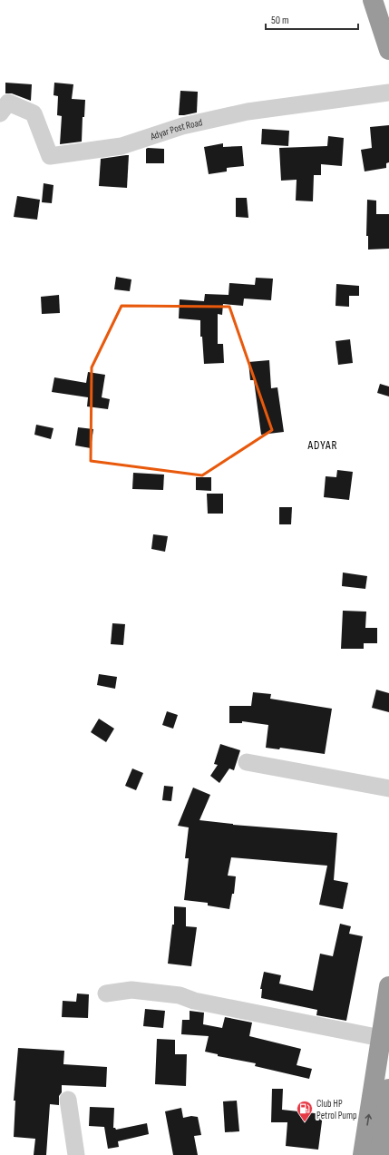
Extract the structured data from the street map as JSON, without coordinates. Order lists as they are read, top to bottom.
{
  "streets": {
    "street": ["Adyar Post Road"]
  },
  "districts": ["ADYAR"],
  "places": {
    "fuel station": ["Club HP Petrol Pump"]
  },
  "scale_bar": "50 m"
}
